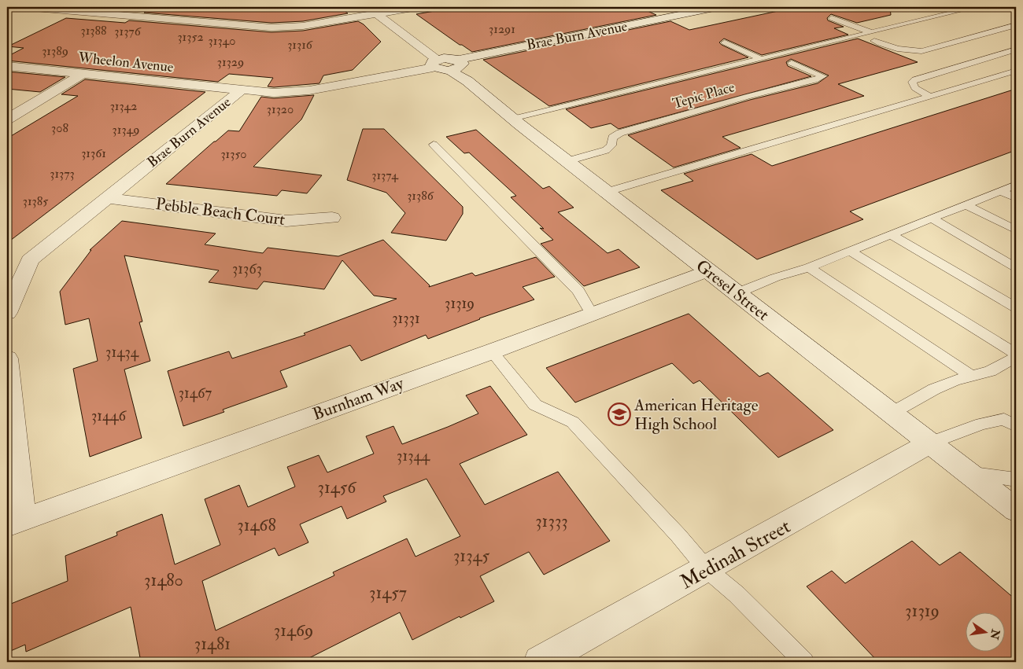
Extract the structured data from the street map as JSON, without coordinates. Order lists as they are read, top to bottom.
{
  "streets": {
    "street": [
      "Brae Burn Avenue",
      "Wheelon Avenue",
      "Pebble Beach Court",
      "Gresel Street",
      "Burnham Way",
      "Medinah Street"
    ],
    "lane": ["Tepic Place"]
  },
  "crossings": [
    ["Brae Burn Avenue", "Wheelon Avenue"],
    ["Brae Burn Avenue", "Pebble Beach Court"],
    ["Tepic Place", "Gresel Street"],
    ["Gresel Street", "Burnham Way"],
    ["Gresel Street", "Medinah Street"]
  ],
  "places": {
    "school or university": ["American Heritage High School"]
  },
  "house_numbers": [
    "31291",
    "31388",
    "31376",
    "31352",
    "31340",
    "31316",
    "31389",
    "31329",
    "31342",
    "31320",
    "308",
    "31349",
    "31361",
    "31350",
    "31373",
    "31374",
    "31386",
    "31385",
    "31363",
    "31319",
    "31331",
    "31434",
    "31467",
    "31446",
    "31344",
    "31456",
    "31333",
    "31468",
    "31345",
    "31480",
    "31457",
    "31319",
    "31469",
    "31481"
  ],
  "north": "right"
}
